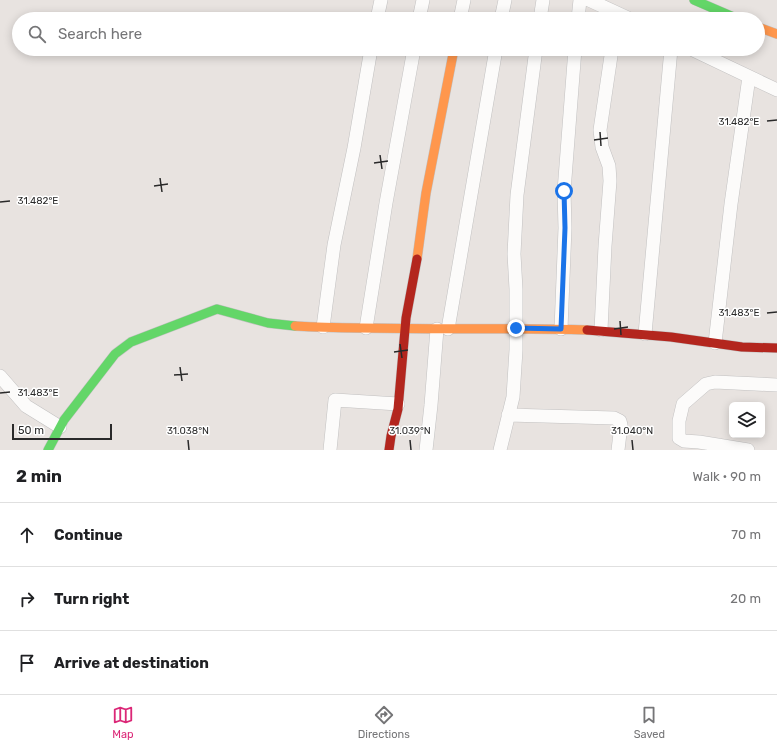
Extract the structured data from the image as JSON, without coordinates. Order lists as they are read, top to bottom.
{
  "scale_bar": "50 m",
  "page": {
    "search": "Search here",
    "scale": "50 m",
    "heading": ["2 min", "Walk · 90 m"],
    "list": [
      ["Continue", "70 m"],
      ["Turn right", "20 m"],
      "Arrive at destination"
    ],
    "nav": ["Map", "Directions", "Saved"]
  },
  "coordinates": [
    "31.482°E",
    "31.483°E",
    "31.038°N",
    "31.039°N",
    "31.040°N"
  ]
}
